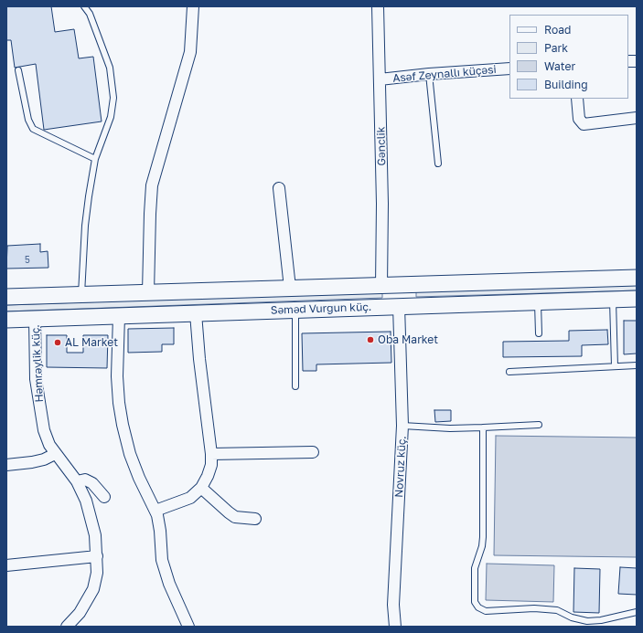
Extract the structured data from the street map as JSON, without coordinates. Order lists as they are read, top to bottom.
{
  "streets": {
    "main road": ["Səməd Vurğun küç."],
    "street": [
      "Asəf Zeynallı küçəsi",
      "Gənclik",
      "Həmrəylik küç.",
      "Novruz küç."
    ]
  },
  "crossings": [
    ["Asəf Zeynallı küçəsi", "Gənclik"],
    ["Gənclik", "Səməd Vurğun küç."],
    ["Səməd Vurğun küç.", "Həmrəylik küç."],
    ["Səməd Vurğun küç.", "Novruz küç."]
  ],
  "places": ["Oba Market", "AL Market"],
  "house_numbers": ["5"],
  "legend": [
    "Road",
    "Park",
    "Water",
    "Building"
  ]
}
